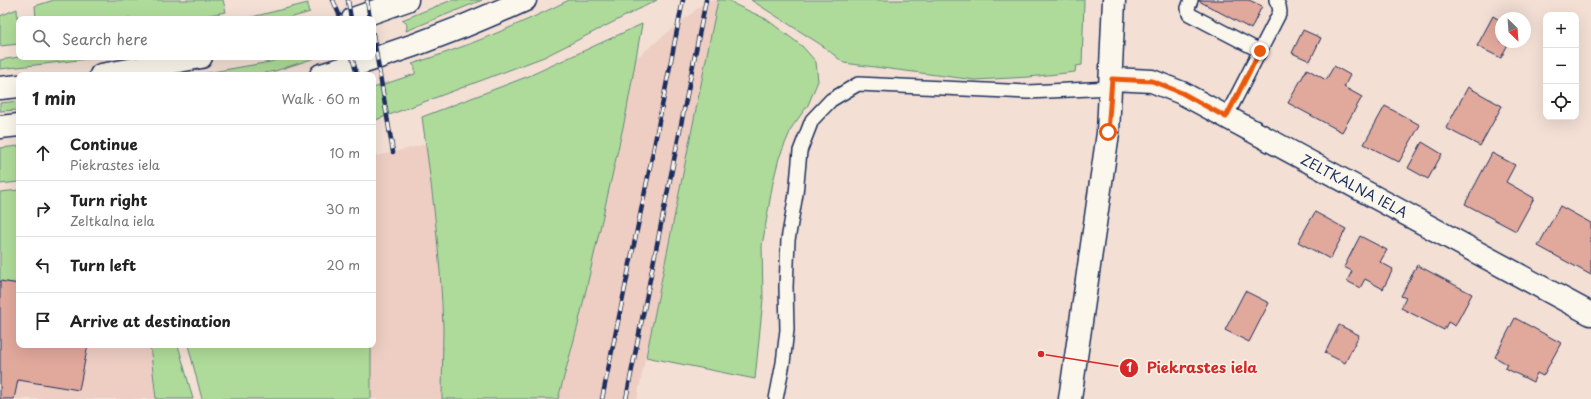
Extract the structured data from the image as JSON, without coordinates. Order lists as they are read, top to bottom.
{
  "streets": {
    "street": ["ZELTKALNA IELA"]
  },
  "places": ["Piekrastes iela"],
  "north": "bottom right",
  "page": {
    "map_buttons": ["+", "−"],
    "search": "Search here",
    "heading": ["1 min", "Walk · 60 m"],
    "list": [
      ["Continue", "Piekrastes iela", "10 m"],
      ["Turn right", "Zeltkalna iela", "30 m"],
      ["Turn left", "20 m"],
      "Arrive at destination"
    ]
  }
}
